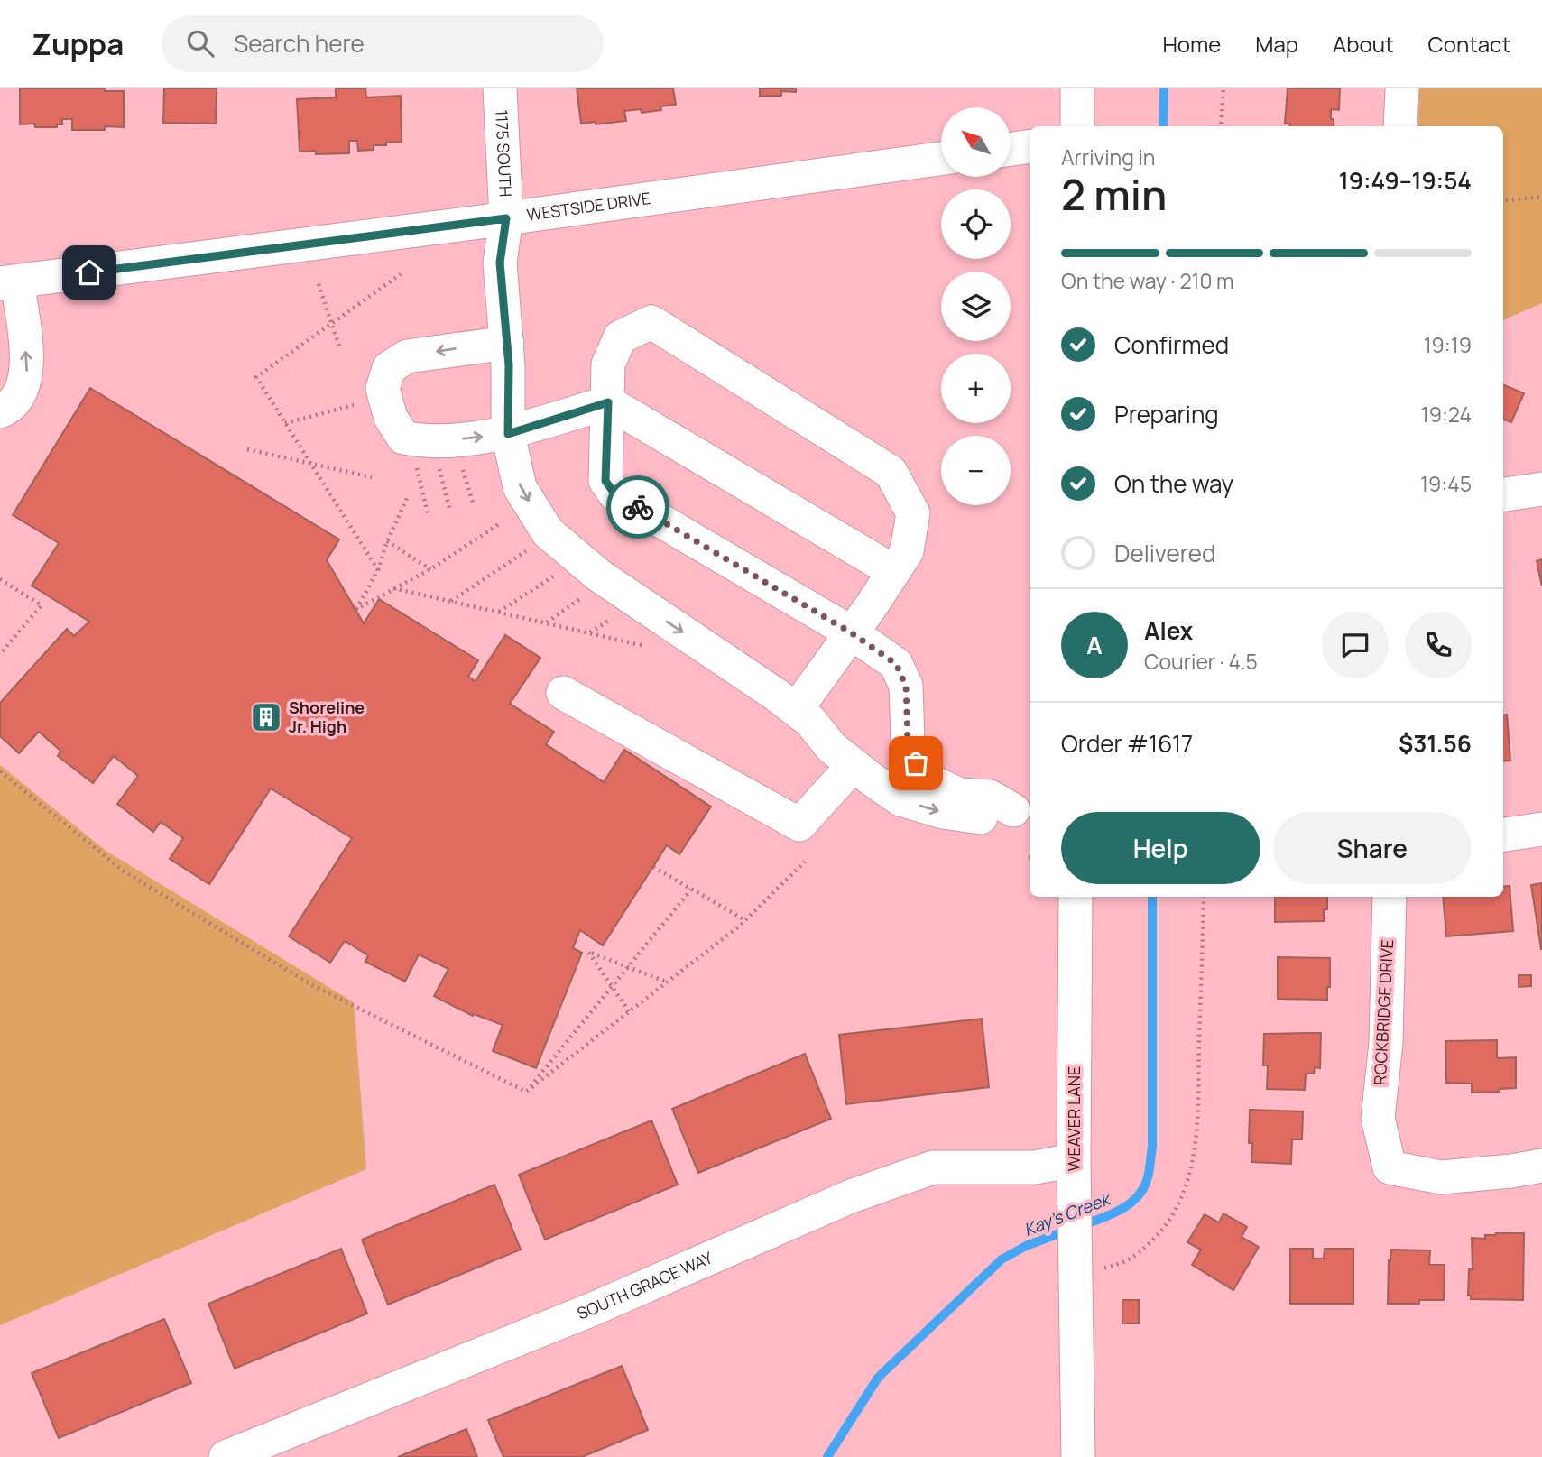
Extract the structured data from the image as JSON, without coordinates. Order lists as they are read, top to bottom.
{
  "streets": {
    "street": [
      "1175 SOUTH",
      "WESTSIDE DRIVE",
      "ROCKBRIDGE DRIVE",
      "WEAVER LANE",
      "SOUTH GRACE WAY"
    ]
  },
  "crossings": [
    ["1175 SOUTH", "WESTSIDE DRIVE"],
    ["WEAVER LANE", "SOUTH GRACE WAY"]
  ],
  "water": ["Kay's Creek"],
  "places": {
    "building": ["Shoreline Jr. High"]
  },
  "north": "top left",
  "page": {
    "header": "Zuppa",
    "search": "Search here",
    "nav": [
      "Home",
      "Map",
      "About",
      "Contact"
    ],
    "map_buttons": ["+", "−"],
    "heading": ["2 min", "Arriving in", "19:49–19:54"],
    "panel": [
      "Alex",
      "Courier · 4.5",
      "Order #1617",
      "$31.56"
    ],
    "bar": "On the way · 210 m",
    "list": [
      ["Confirmed", "19:19"],
      ["Preparing", "19:24"],
      ["On the way", "19:45"],
      "Delivered"
    ],
    "round": "A",
    "buttons": ["Help", "Share"]
  }
}
